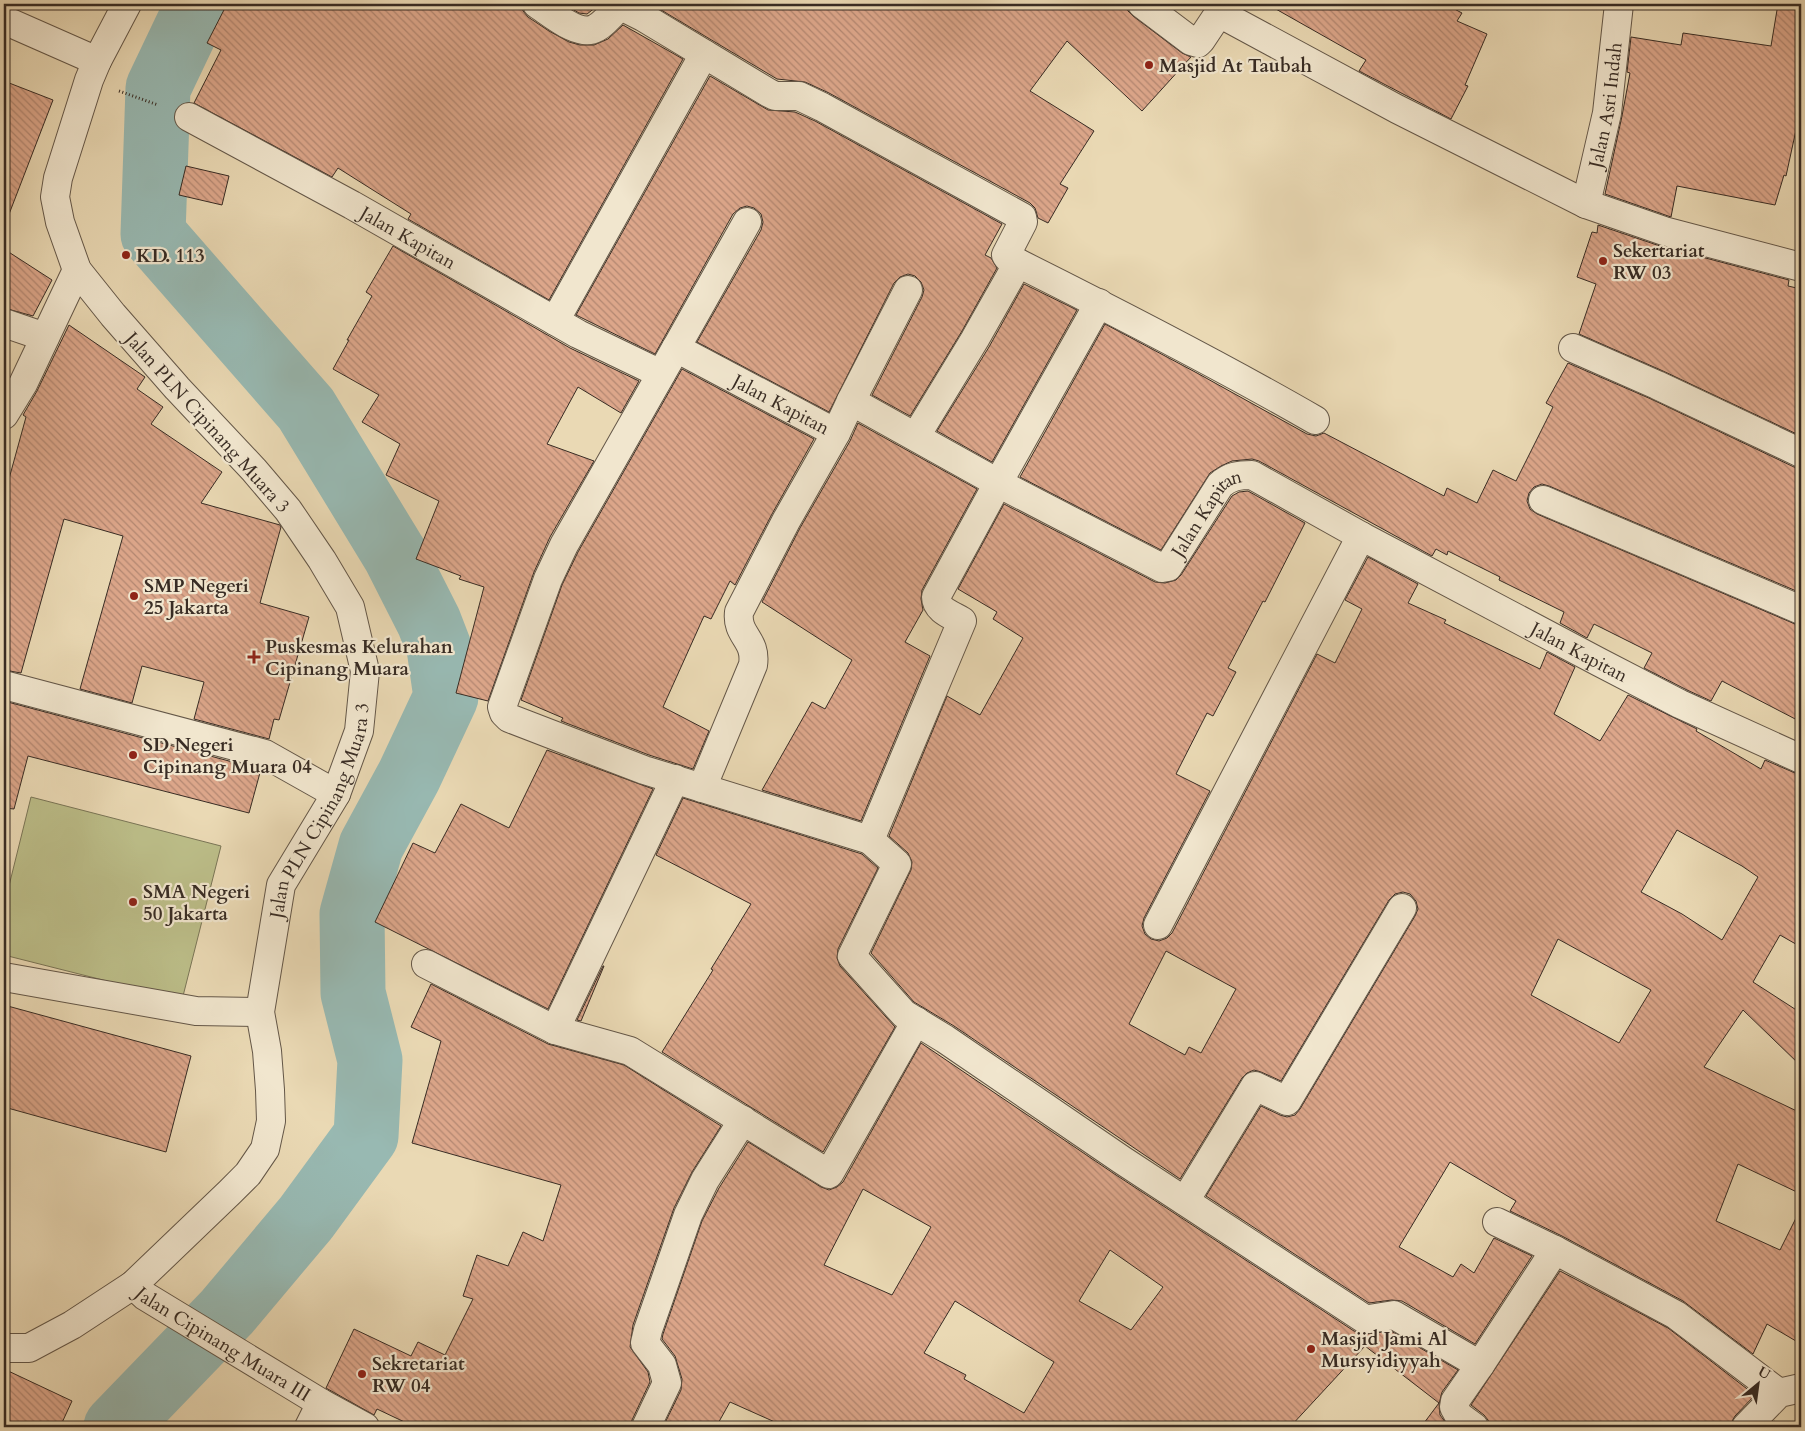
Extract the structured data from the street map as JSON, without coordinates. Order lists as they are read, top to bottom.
{
  "streets": {
    "street": [
      "Jalan Asri Indah",
      "Jalan Kapitan",
      "Jalan PLN Cipinang Muara 3",
      "Jalan Cipinang Muara III"
    ]
  },
  "crossings": [
    ["Jalan PLN Cipinang Muara 3", "Jalan Cipinang Muara III"]
  ],
  "places": {
    "other": [
      "Masjid At Taubah",
      "KD. 113",
      "Sekertariat RW 03",
      "SMP Negeri 25 Jakarta",
      "SD Negeri Cipinang Muara 04",
      "SMA Negeri 50 Jakarta",
      "Masjid Jami Al Mursyidiyyah",
      "Sekretariat RW 04"
    ],
    "health": ["Puskesmas Kelurahan Cipinang Muara"]
  },
  "north": "top right"
}
